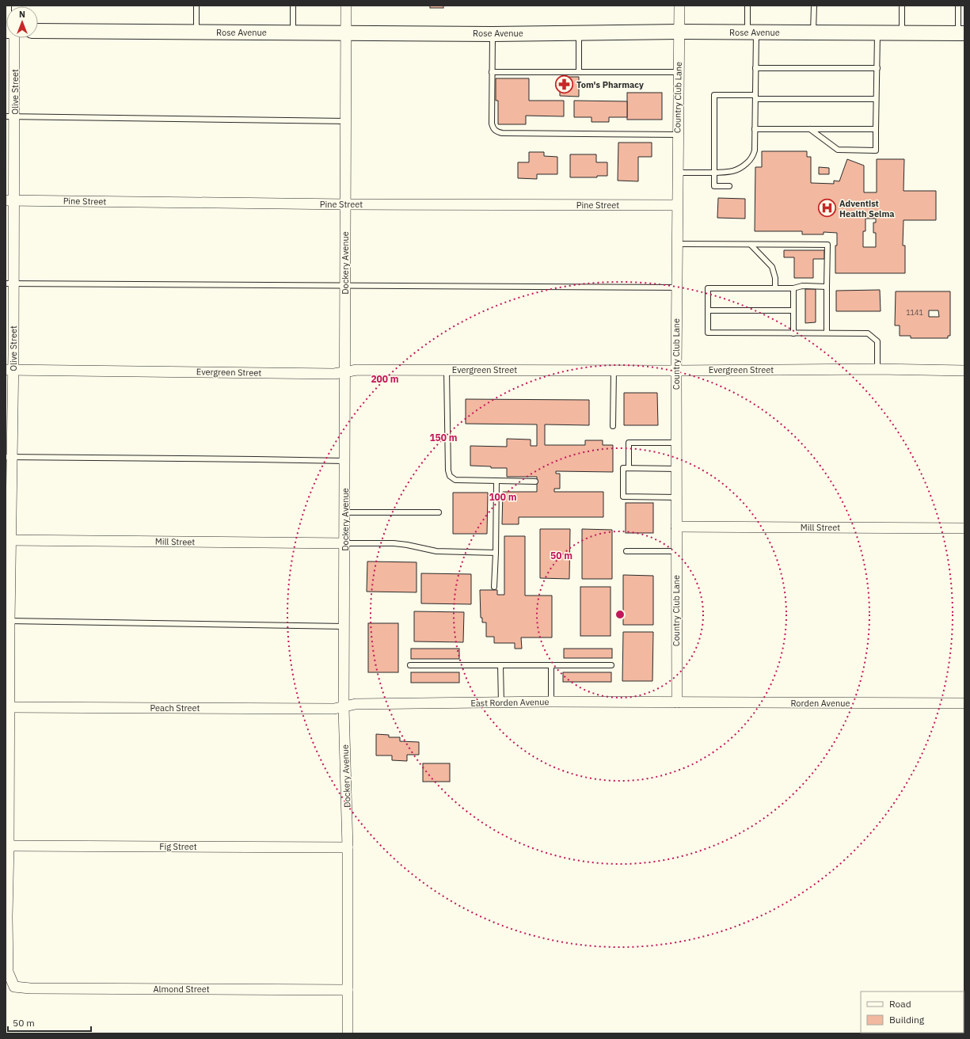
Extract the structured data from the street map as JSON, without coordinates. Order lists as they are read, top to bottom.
{
  "streets": {
    "street": [
      "Rose Avenue",
      "Olive Street",
      "Country Club Lane",
      "Pine Street",
      "Dockery Avenue",
      "Evergreen Street",
      "Mill Street",
      "East Rorden Avenue",
      "Rorden Avenue",
      "Peach Street",
      "Fig Street",
      "Almond Street"
    ]
  },
  "crossings": [
    ["Rose Avenue", "Country Club Lane"],
    ["Rose Avenue", "Dockery Avenue"],
    ["Olive Street", "Pine Street"],
    ["Olive Street", "Evergreen Street"],
    ["Olive Street", "Mill Street"],
    ["Olive Street", "Peach Street"],
    ["Olive Street", "Fig Street"],
    ["Olive Street", "Almond Street"],
    ["Country Club Lane", "Pine Street"],
    ["Country Club Lane", "Evergreen Street"],
    ["Country Club Lane", "Mill Street"],
    ["Country Club Lane", "East Rorden Avenue"],
    ["Country Club Lane", "Rorden Avenue"],
    ["Pine Street", "Dockery Avenue"],
    ["Dockery Avenue", "Evergreen Street"],
    ["Dockery Avenue", "Mill Street"],
    ["Dockery Avenue", "East Rorden Avenue"],
    ["Dockery Avenue", "Peach Street"],
    ["Dockery Avenue", "Fig Street"],
    ["Dockery Avenue", "Almond Street"],
    ["East Rorden Avenue", "Rorden Avenue"],
    ["East Rorden Avenue", "Peach Street"]
  ],
  "places": {
    "pharmacy": ["Tom's Pharmacy"],
    "hospital": ["Adventist Health Selma"]
  },
  "house_numbers": ["1141"],
  "legend": ["Road", "Building"],
  "scale_bar": "50 m",
  "north": "top",
  "rings": [
    "200 m",
    "150 m",
    "100 m",
    "50 m"
  ]
}
